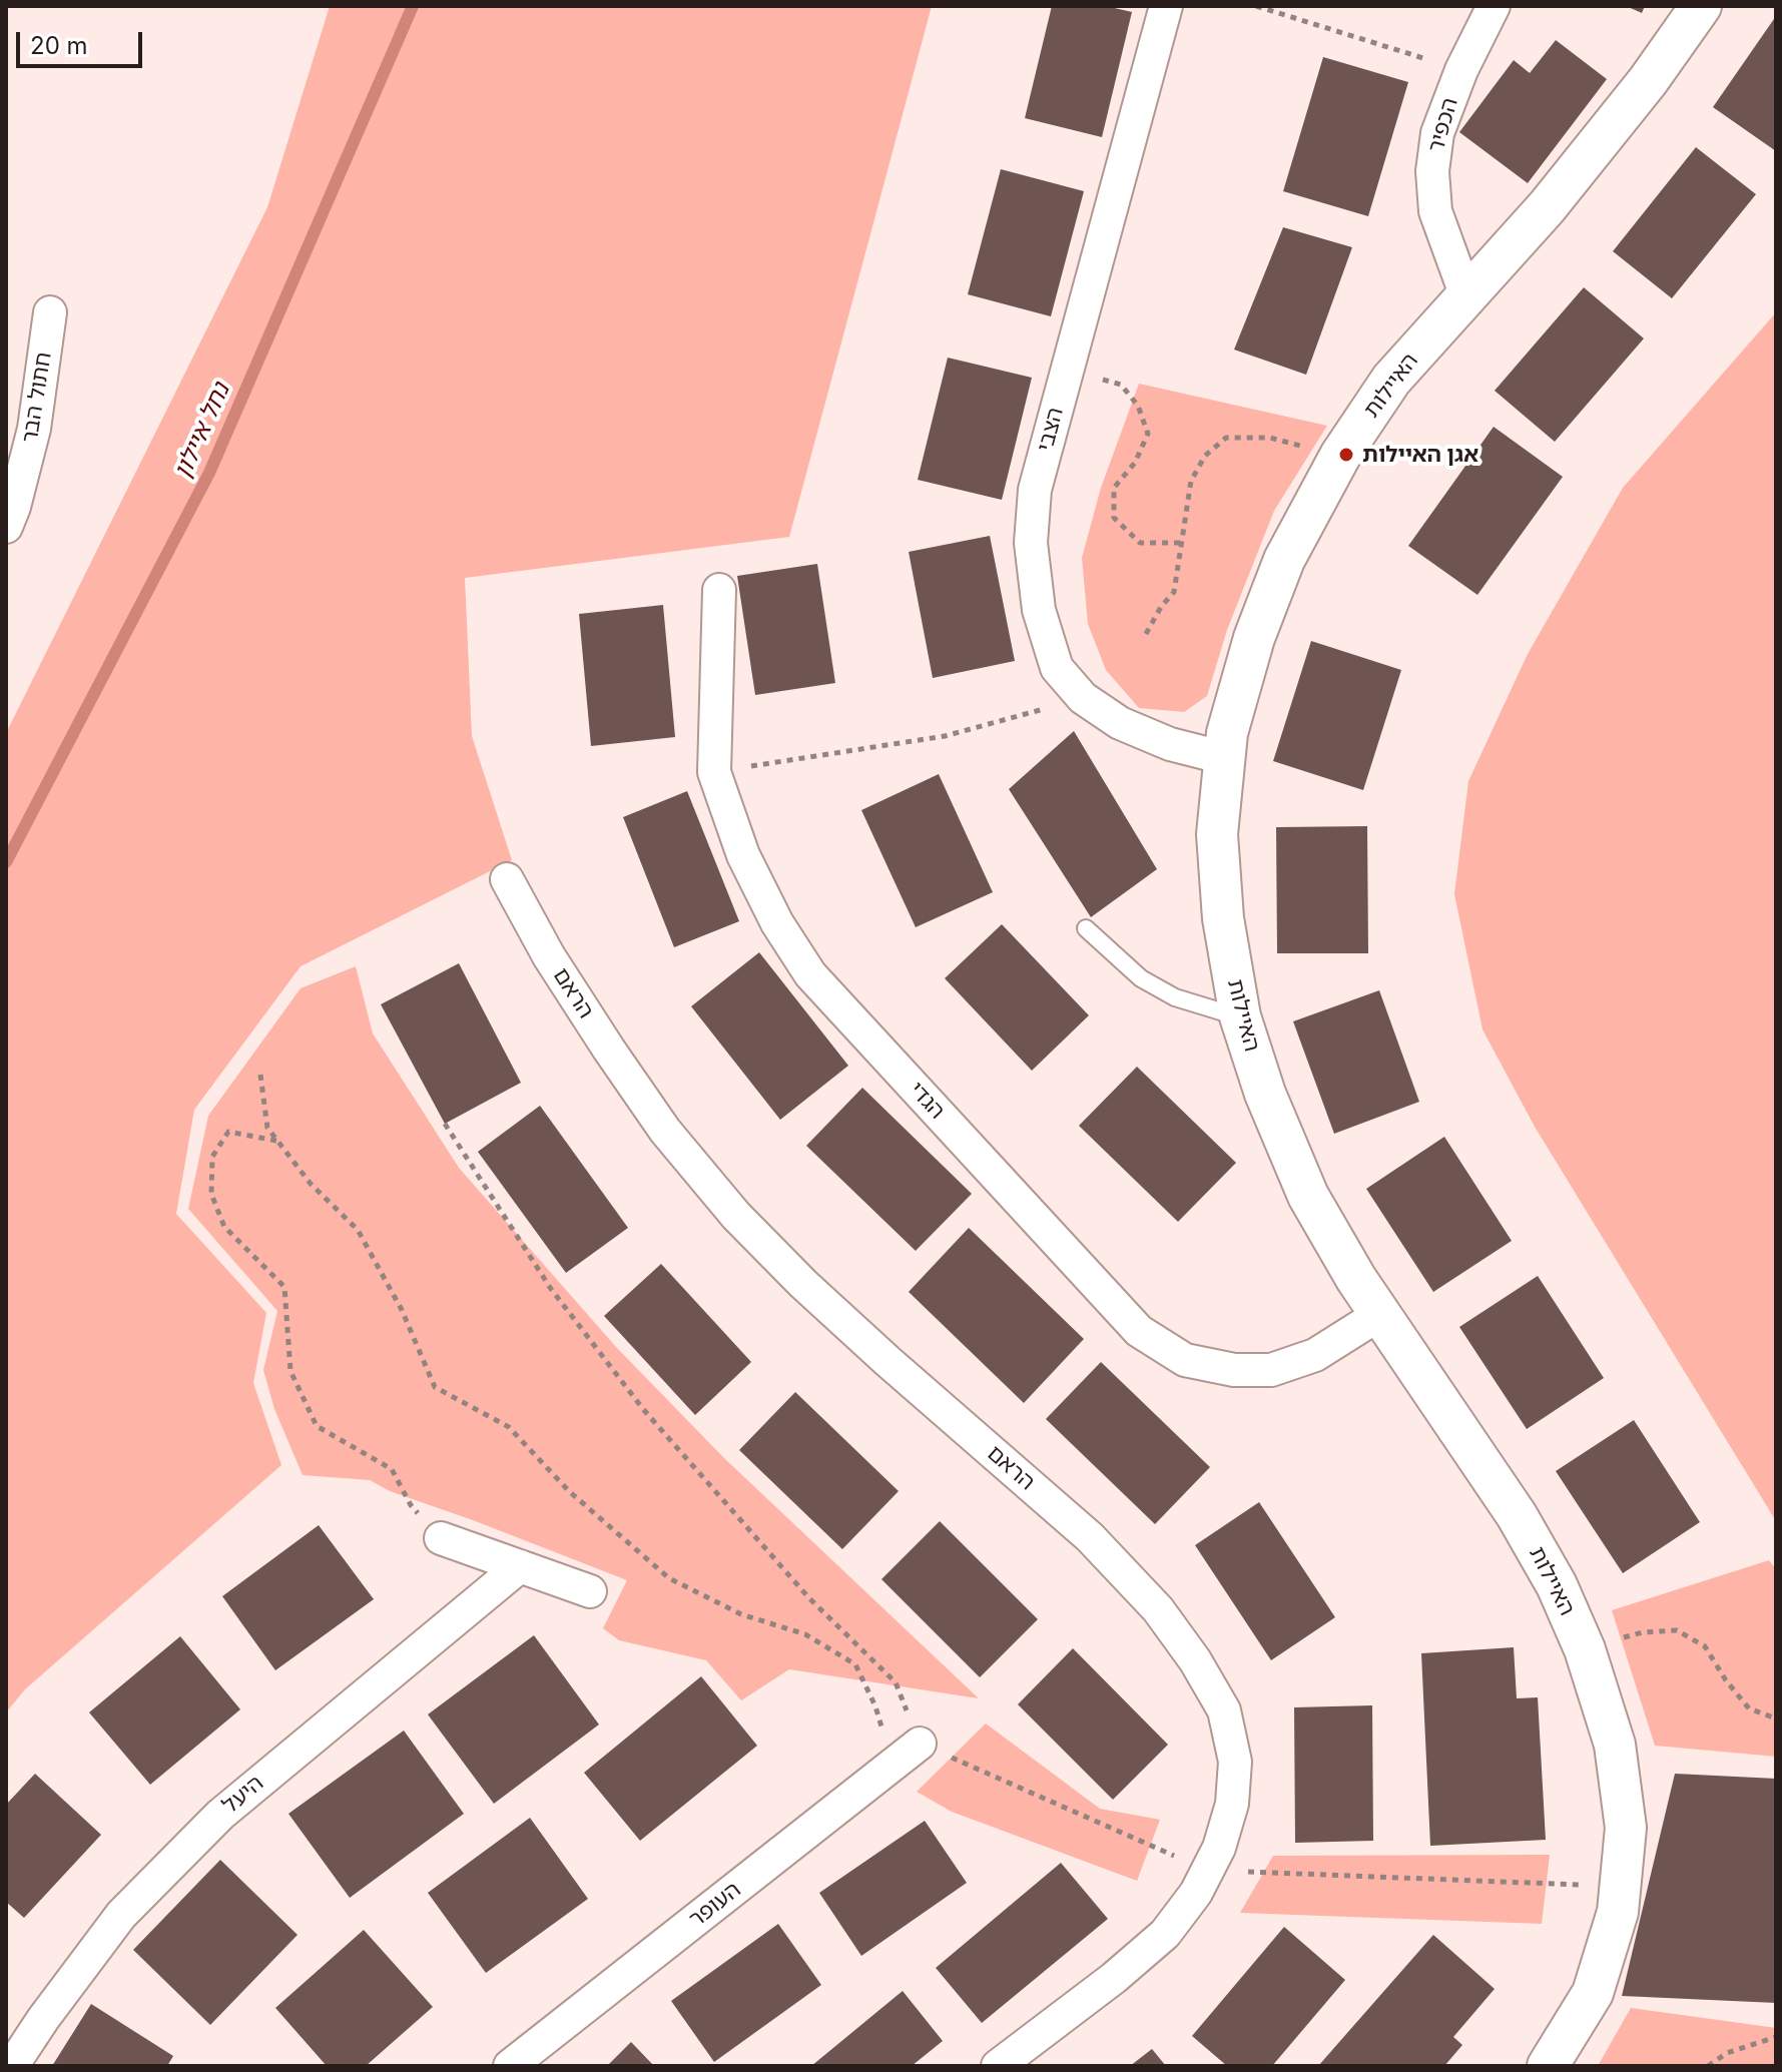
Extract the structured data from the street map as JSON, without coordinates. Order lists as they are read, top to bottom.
{
  "streets": {
    "street": [
      "הכפיר",
      "האיילות",
      "חתול הבר",
      "הצבי",
      "הראם",
      "הגדי",
      "היעל",
      "העופר"
    ]
  },
  "crossings": [
    ["הכפיר", "האיילות"],
    ["האיילות", "הצבי"],
    ["האיילות", "הגדי"]
  ],
  "water": ["נחל איילון"],
  "places": ["אגן האיילות"],
  "scale_bar": "20 m"
}
